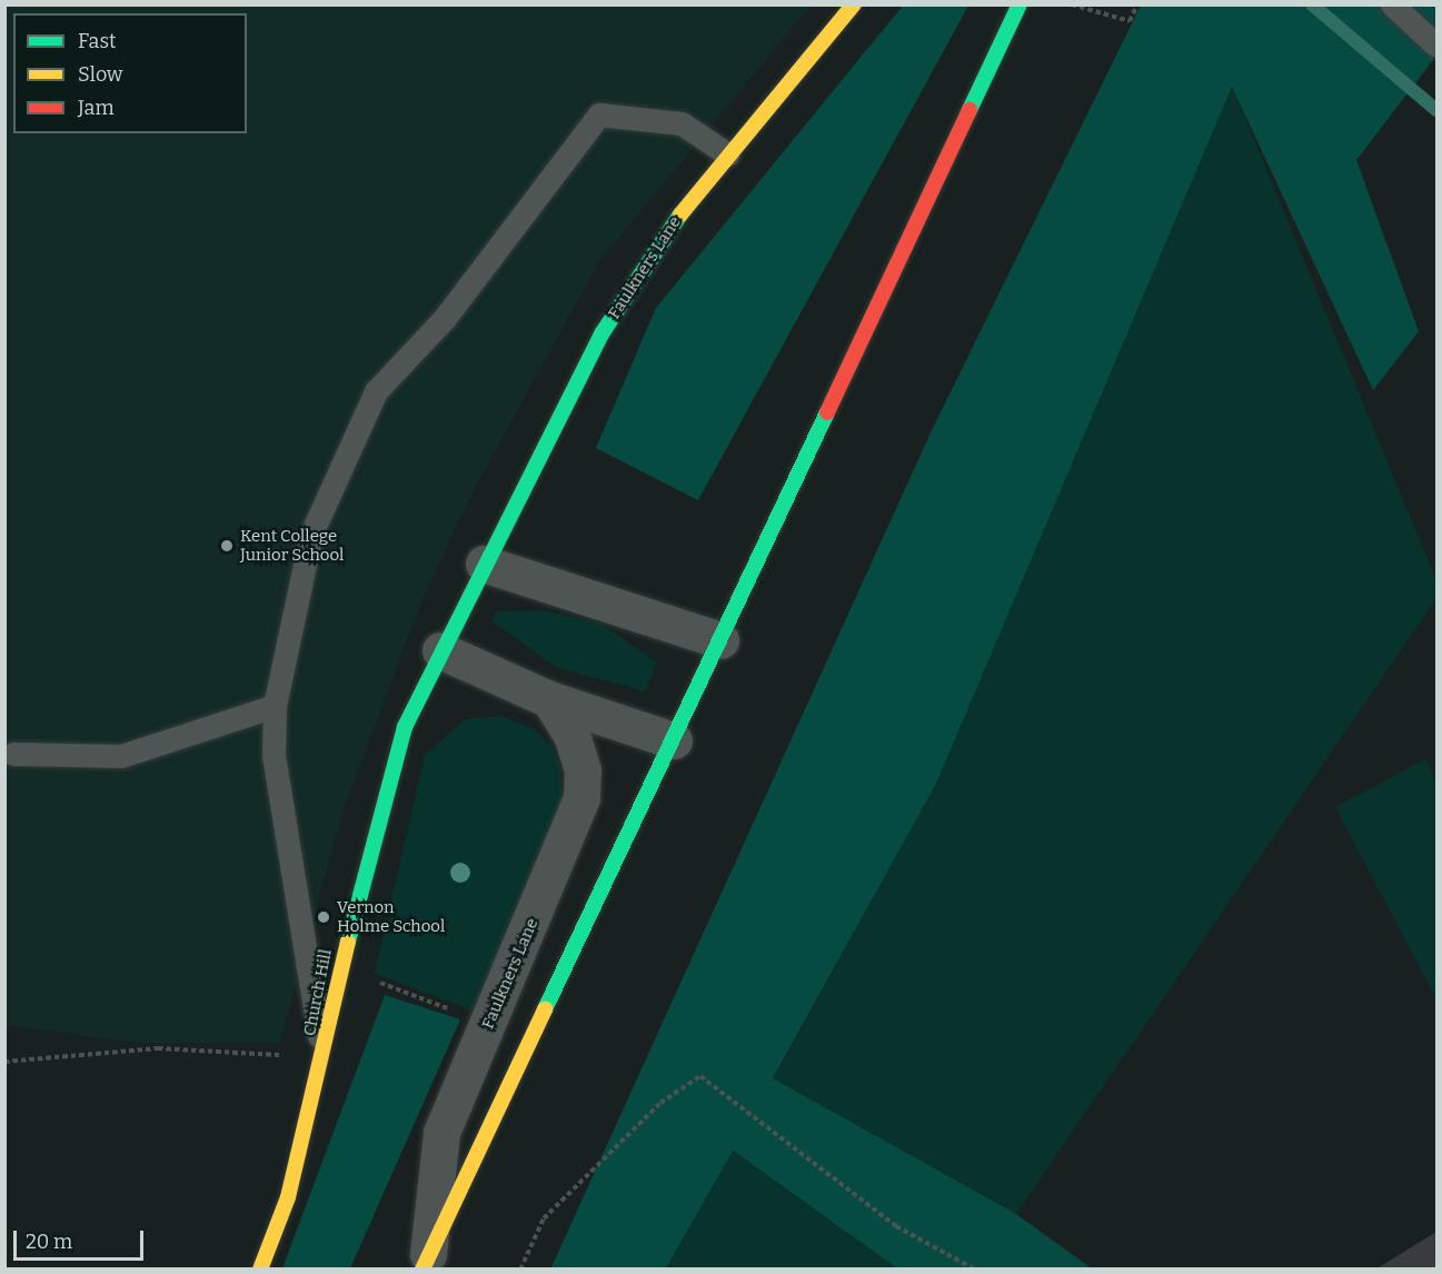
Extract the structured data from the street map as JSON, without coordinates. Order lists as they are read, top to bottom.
{
  "streets": {
    "street": ["Faulkners Lane", "Church Hill"]
  },
  "crossings": [
    ["Faulkners Lane", "Church Hill"]
  ],
  "places": ["Kent College Junior School", "Vernon Holme School"],
  "legend": ["Fast", "Slow", "Jam"],
  "scale_bar": "20 m"
}
